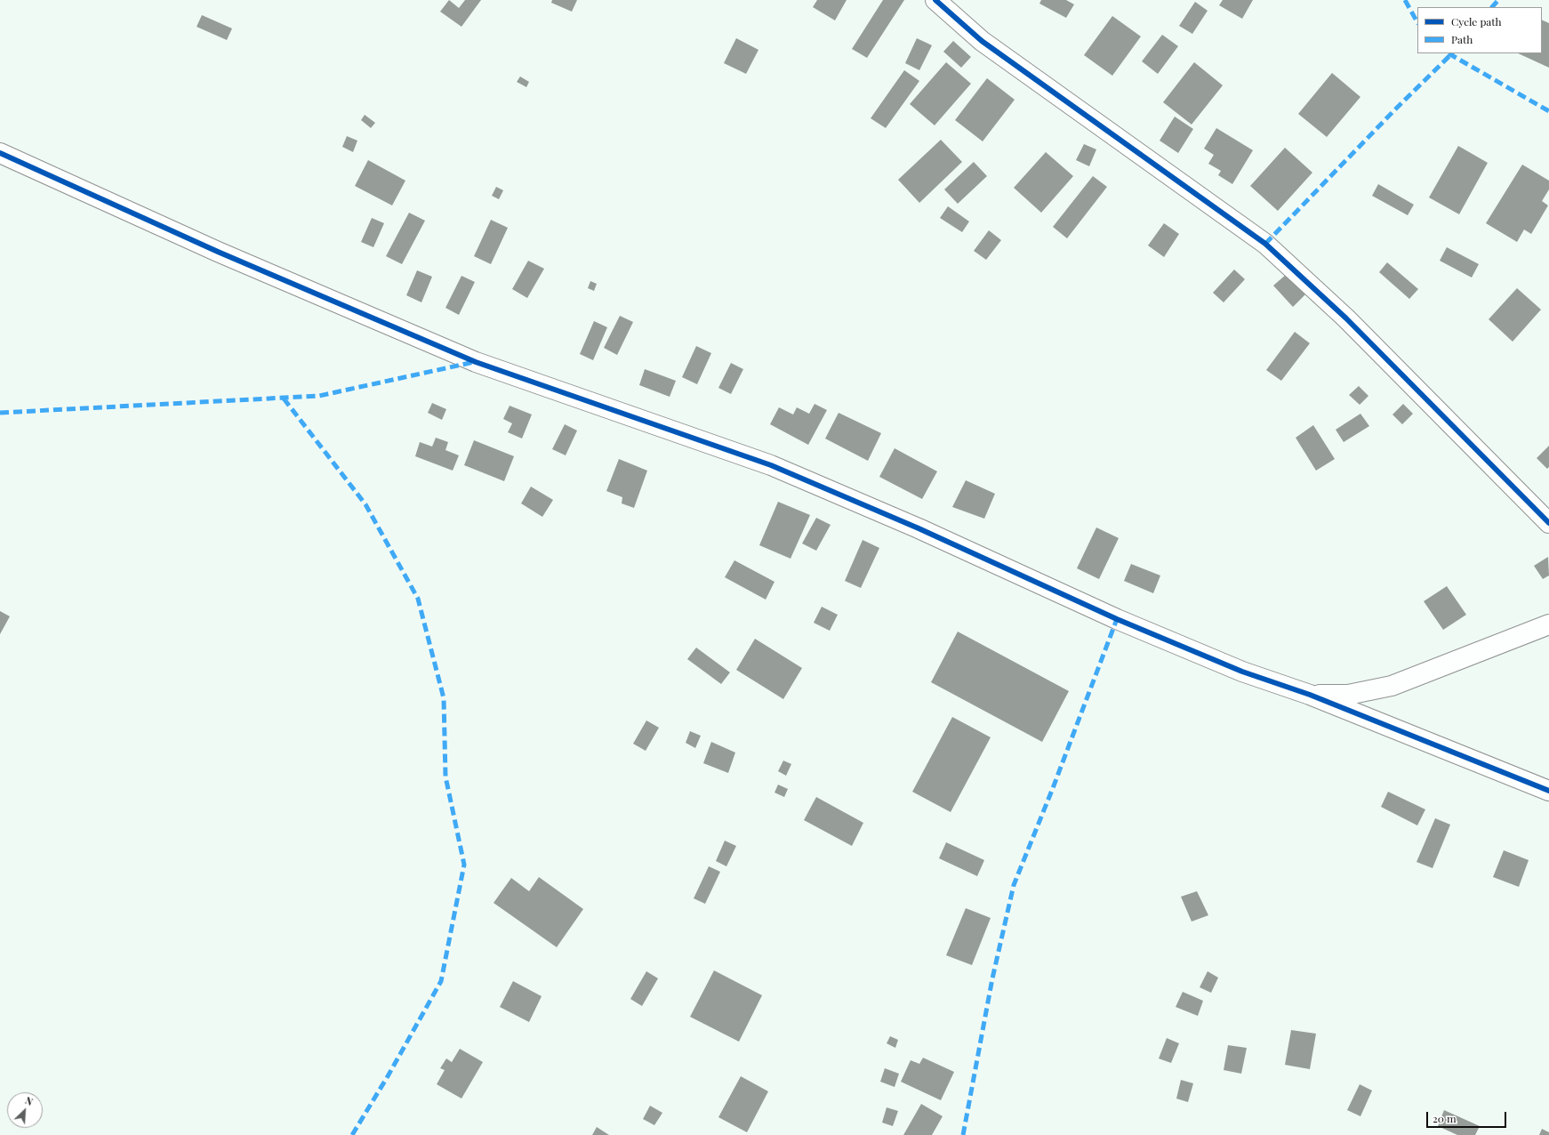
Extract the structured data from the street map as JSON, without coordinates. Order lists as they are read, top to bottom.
{
  "legend": ["Cycle path", "Path"],
  "scale_bar": "20 m",
  "north": "top right"
}
